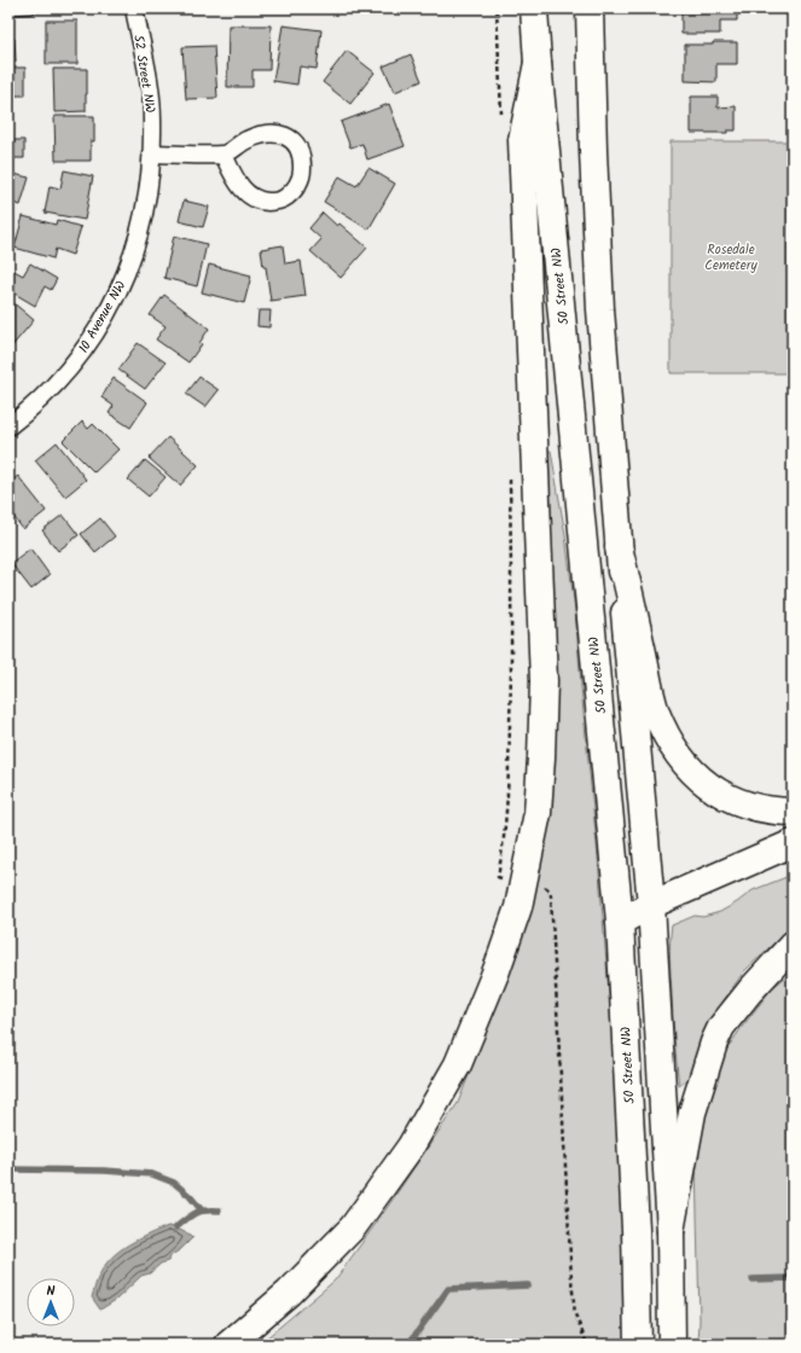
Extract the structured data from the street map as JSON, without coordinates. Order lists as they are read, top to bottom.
{
  "streets": {
    "main road": ["50 Street NW"],
    "street": ["52 Street NW", "10 Avenue NW"]
  },
  "crossings": [
    ["52 Street NW", "10 Avenue NW"]
  ],
  "parks": ["Rosedale Cemetery"],
  "north": "top"
}
